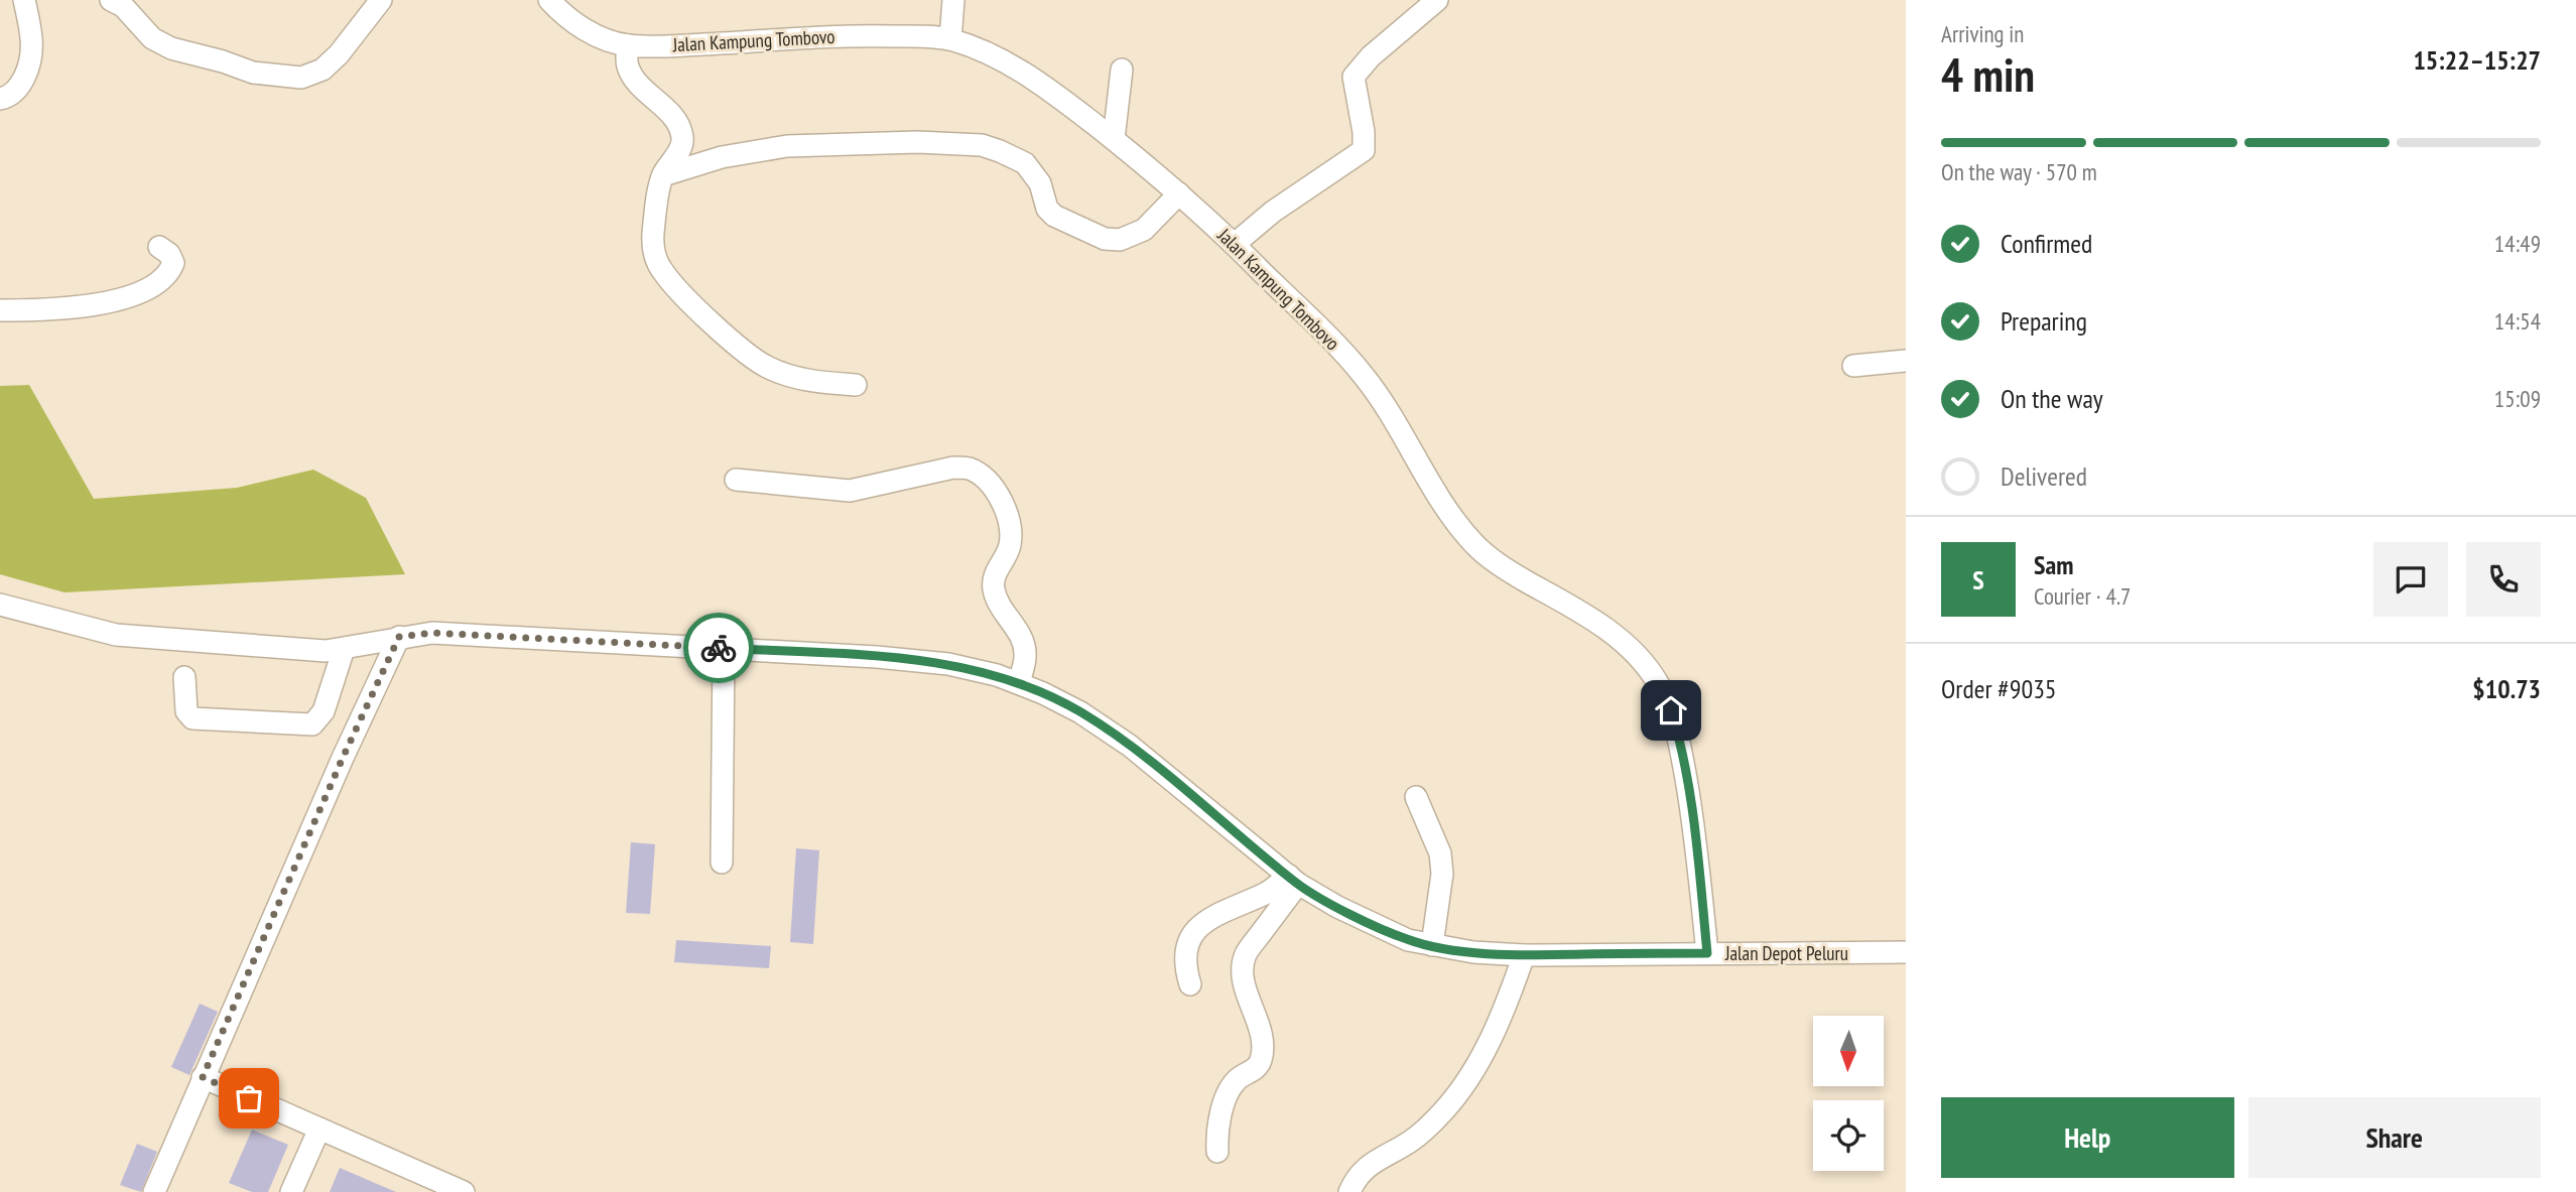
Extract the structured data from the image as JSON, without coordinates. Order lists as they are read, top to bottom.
{
  "streets": {
    "street": ["Jalan Kampung Tombovo", "Jalan Depot Peluru"]
  },
  "crossings": [
    ["Jalan Kampung Tombovo", "Jalan Depot Peluru"]
  ],
  "north": "bottom",
  "page": {
    "heading": ["4 min", "Arriving in", "15:22–15:27"],
    "panel": [
      "Sam",
      "Courier · 4.7",
      "Order #9035",
      "$10.73"
    ],
    "bar": "On the way · 570 m",
    "list": [
      ["Confirmed", "14:49"],
      ["Preparing", "14:54"],
      ["On the way", "15:09"],
      "Delivered"
    ],
    "round": "S",
    "buttons": ["Help", "Share"]
  }
}
